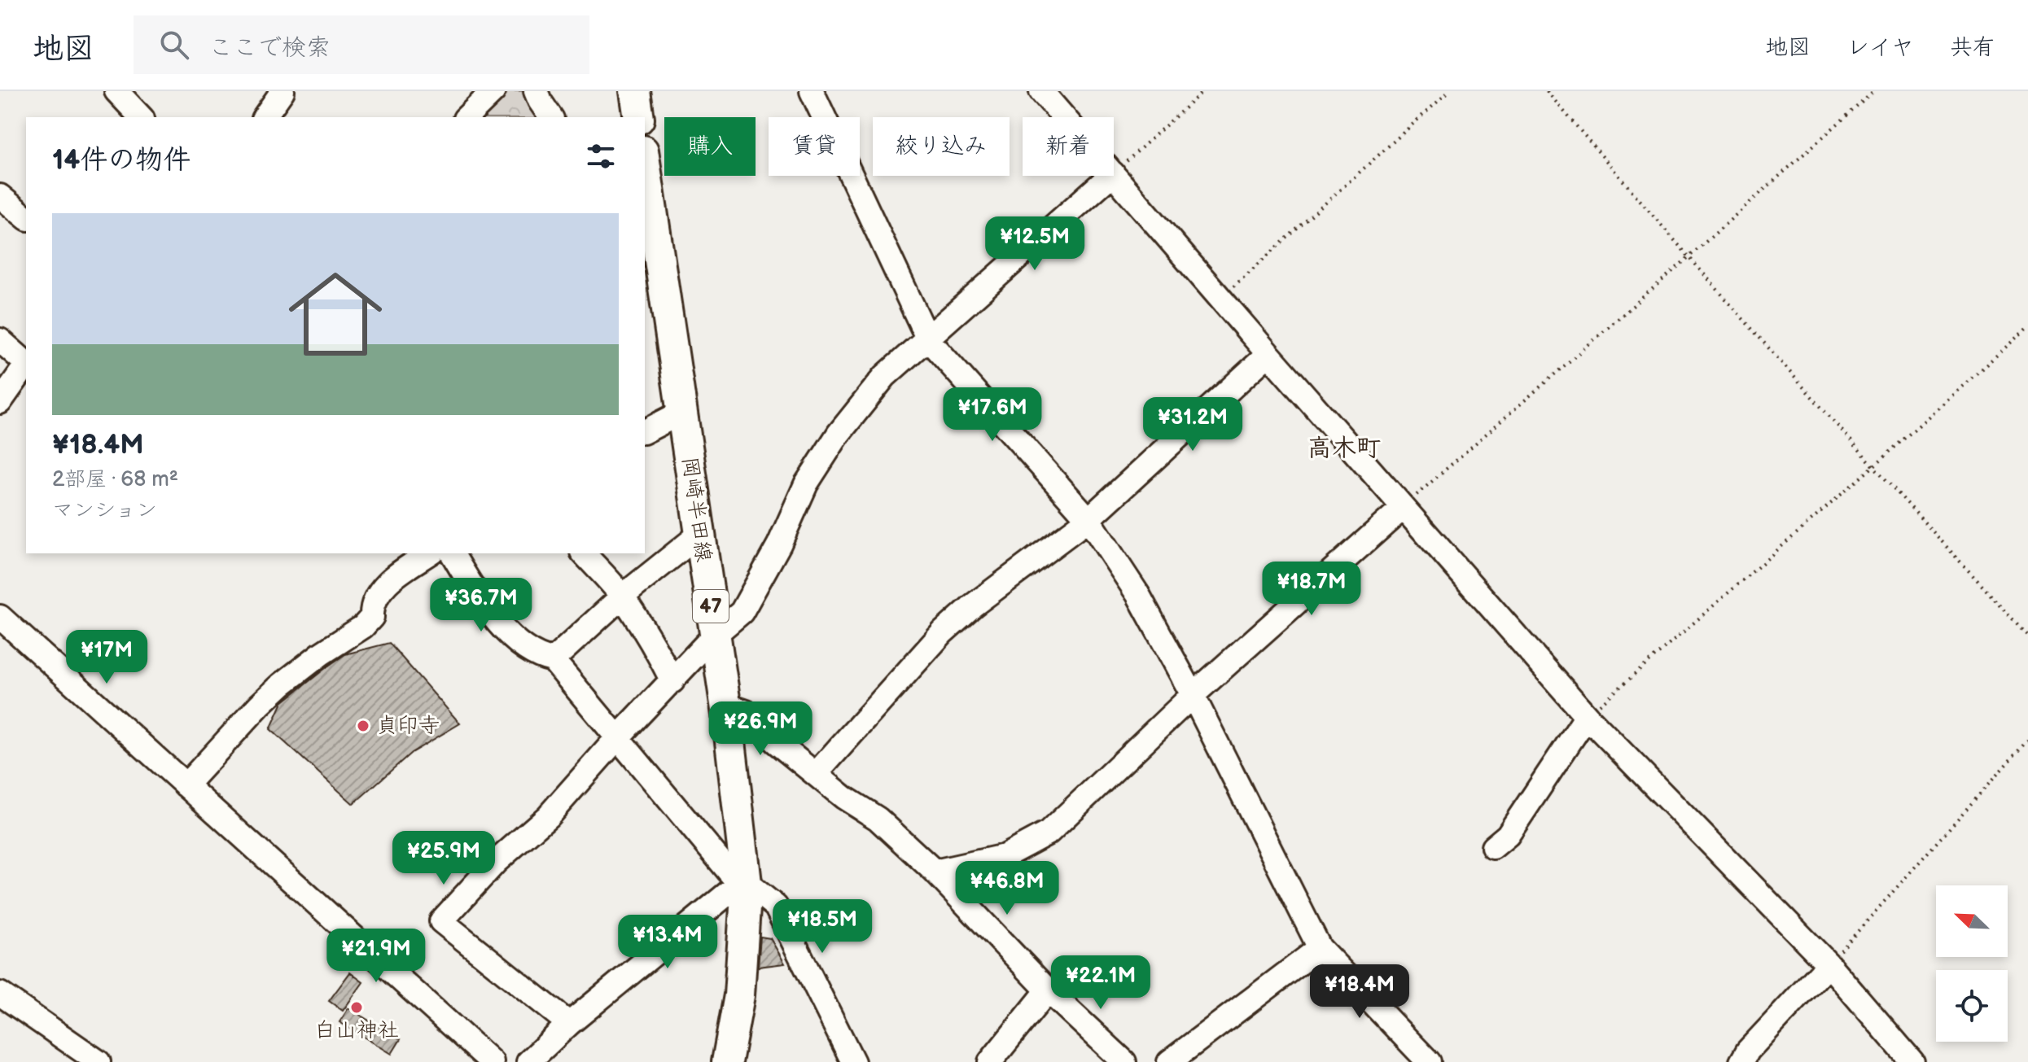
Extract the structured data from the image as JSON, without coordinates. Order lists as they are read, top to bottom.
{
  "streets": {
    "main road": ["岡崎半田線", "47"]
  },
  "districts": ["高木町"],
  "places": ["貞印寺", "白山神社"],
  "north": "top left",
  "page": {
    "header": "地図",
    "search": "ここで検索",
    "nav": ["地図", "レイヤ", "共有"],
    "chip": [
      "購入",
      "賃貸",
      "絞り込み",
      "新着"
    ],
    "heading": "14件の物件",
    "list": [
      {
        "name": "¥18.4M",
        "note": "2部屋 · 68 m² · マンション"
      }
    ],
    "price": [
      "¥12.5M",
      "¥17.6M",
      "¥31.2M",
      "¥18.7M",
      "¥36.7M",
      "¥17M",
      "¥26.9M",
      "¥25.9M",
      "¥46.8M",
      "¥18.5M",
      "¥13.4M",
      "¥21.9M",
      "¥22.1M",
      "¥18.4M"
    ]
  }
}
